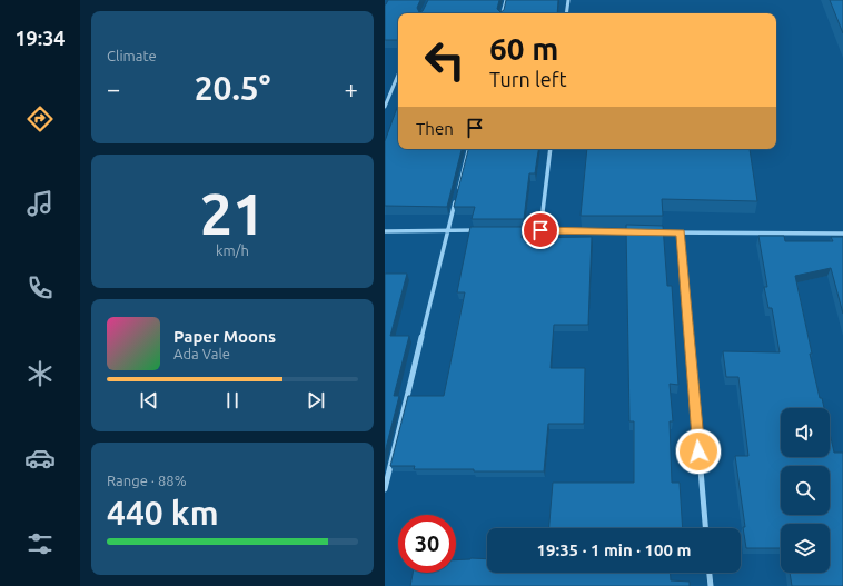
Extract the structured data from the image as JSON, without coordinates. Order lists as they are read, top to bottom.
{
  "page": {
    "tabs": "19:34",
    "tile": [
      "Climate",
      ["21", "km/h"],
      ["Range · 88%", "440 km"]
    ],
    "turn": ["60 m", "Turn left"],
    "heat": ["−", "20.5°", "+"],
    "then": "Then",
    "song": ["Paper Moons", "Ada Vale"],
    "limit": "30",
    "trip": "19:35 · 1 min · 100 m"
  }
}
